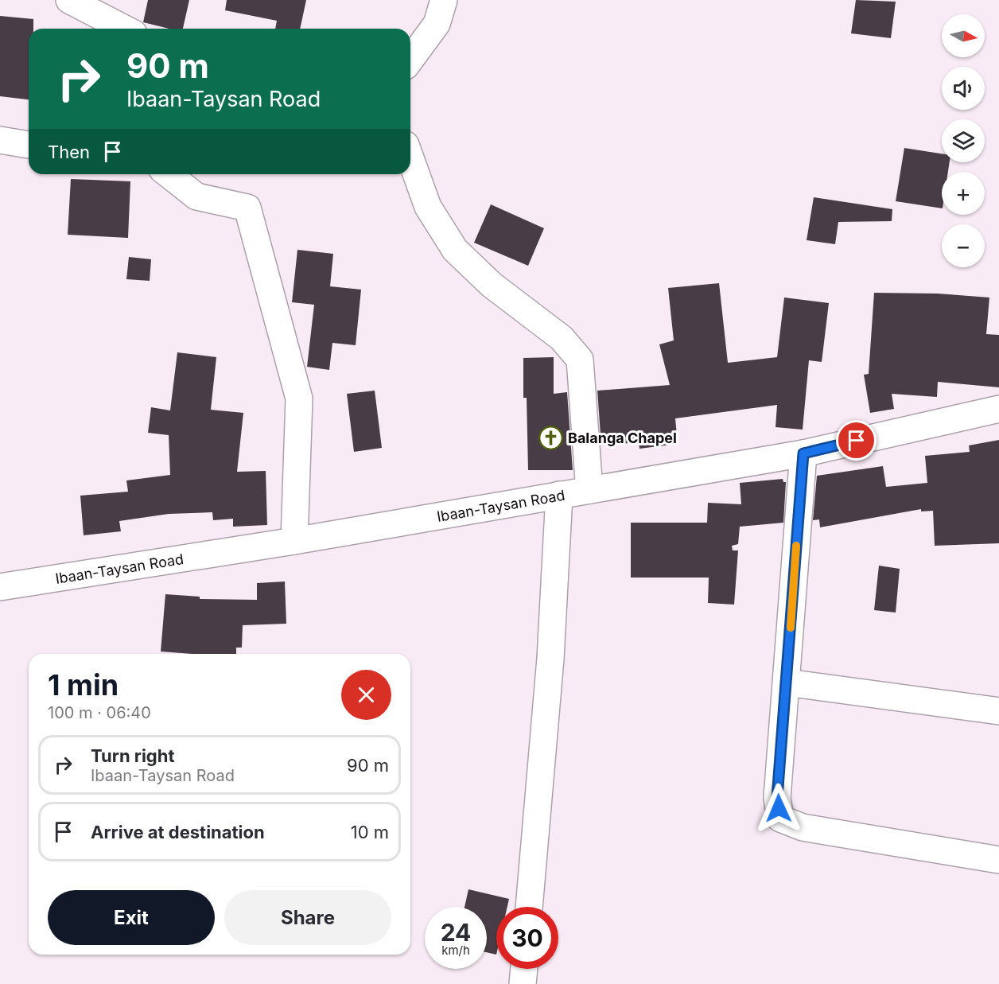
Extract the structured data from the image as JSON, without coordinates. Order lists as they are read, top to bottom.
{
  "streets": {
    "street": ["Ibaan-Taysan Road"]
  },
  "places": {
    "church": ["Balanga Chapel"]
  },
  "north": "right",
  "page": {
    "map_buttons": ["+", "−"],
    "turn": ["90 m", "Ibaan-Taysan Road"],
    "then": "Then",
    "heading": ["1 min", "100 m · 06:40"],
    "list": [
      {
        "name": "Turn right",
        "note": "Ibaan-Taysan Road",
        "value": "90 m"
      },
      {
        "name": "Arrive at destination",
        "value": "10 m"
      }
    ],
    "buttons": ["Exit", "Share"],
    "speed": "24 km/h",
    "limit": "30"
  }
}
